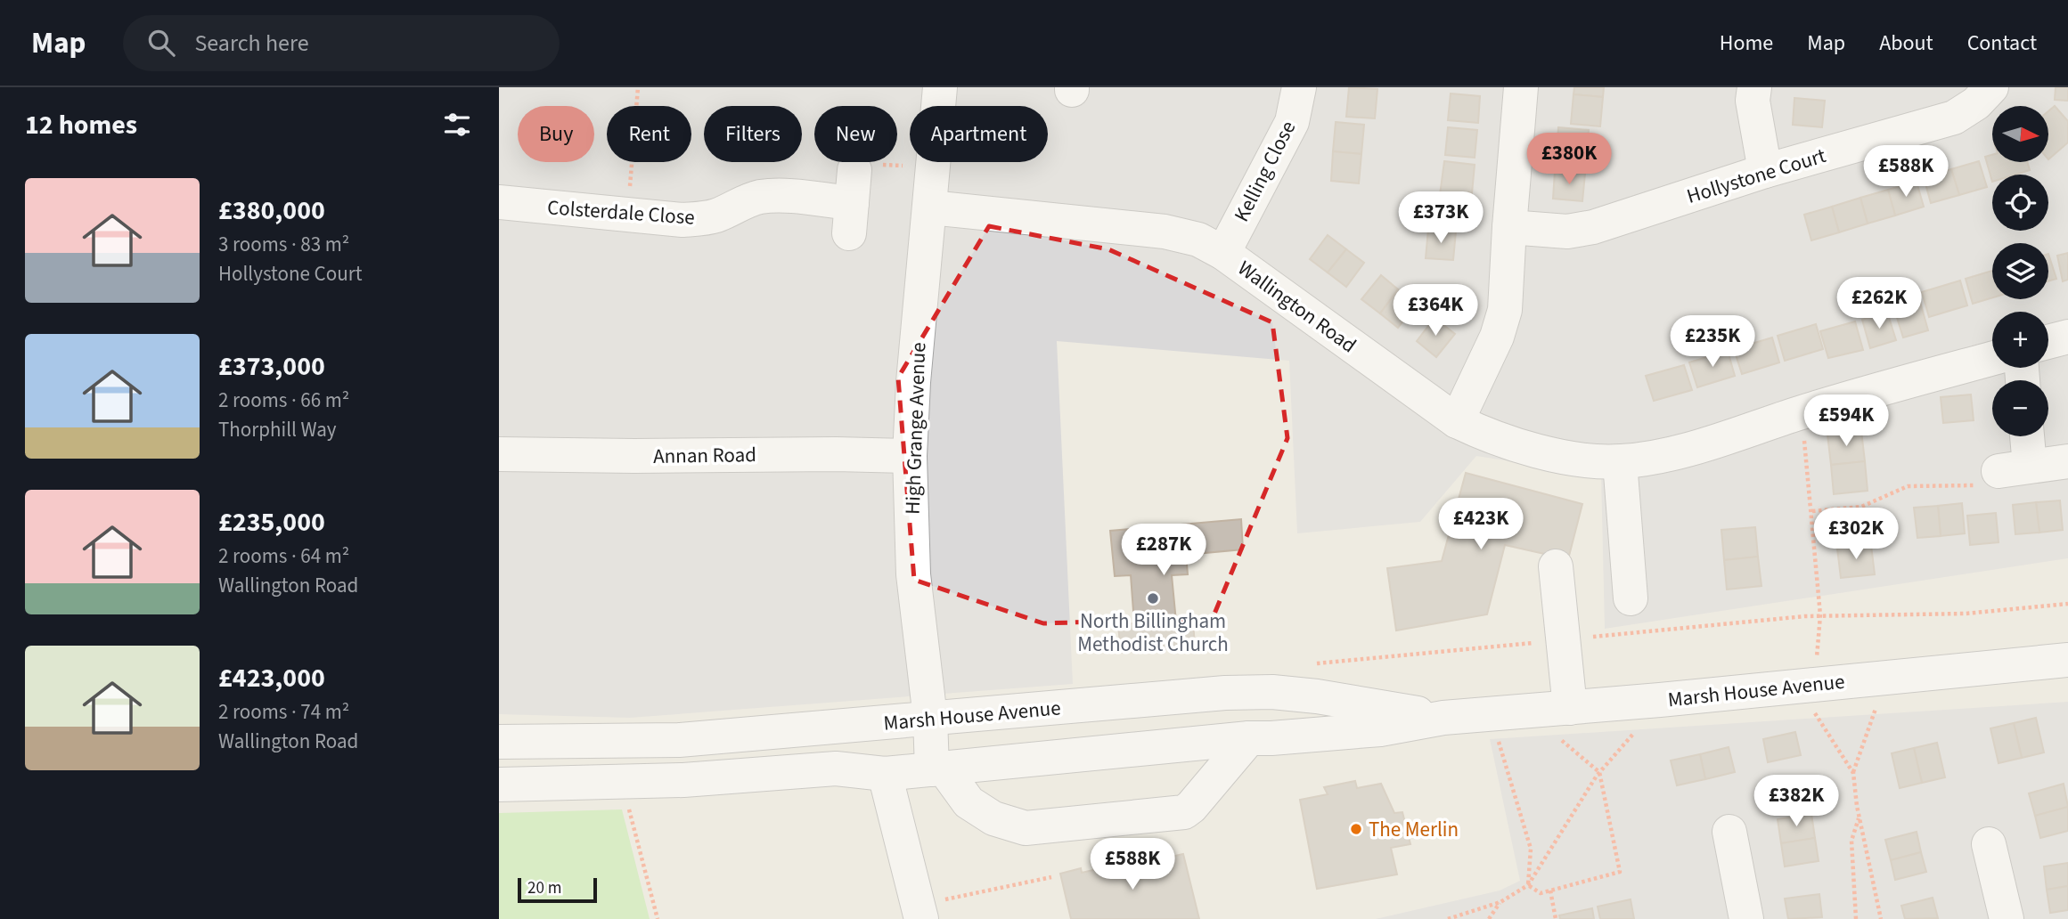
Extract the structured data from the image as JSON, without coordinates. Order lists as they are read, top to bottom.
{
  "streets": {
    "street": [
      "Kelling Close",
      "Hollystone Court",
      "Colsterdale Close",
      "Wallington Road",
      "High Grange Avenue",
      "Annan Road",
      "Marsh House Avenue"
    ]
  },
  "crossings": [
    ["Kelling Close", "Wallington Road"],
    ["Wallington Road", "High Grange Avenue"],
    ["High Grange Avenue", "Annan Road"],
    ["High Grange Avenue", "Marsh House Avenue"]
  ],
  "places": ["North Billingham Methodist Church", "The Merlin"],
  "scale_bar": "20 m",
  "north": "right",
  "page": {
    "header": "Map",
    "search": "Search here",
    "nav": [
      "Home",
      "Map",
      "About",
      "Contact"
    ],
    "heading": "12 homes",
    "map_buttons": ["+", "−"],
    "chip": [
      "Buy",
      "Rent",
      "Filters",
      "New",
      "Apartment"
    ],
    "price": [
      "£380K",
      "£588K",
      "£373K",
      "£262K",
      "£364K",
      "£235K",
      "£594K",
      "£423K",
      "£302K",
      "£287K",
      "£382K",
      "£588K"
    ],
    "list": [
      {
        "name": "£380,000",
        "note": "3 rooms · 83 m² · Hollystone Court"
      },
      {
        "name": "£373,000",
        "note": "2 rooms · 66 m² · Thorphill Way"
      },
      {
        "name": "£235,000",
        "note": "2 rooms · 64 m² · Wallington Road"
      },
      {
        "name": "£423,000",
        "note": "2 rooms · 74 m² · Wallington Road"
      }
    ],
    "scale": "20 m"
  }
}
